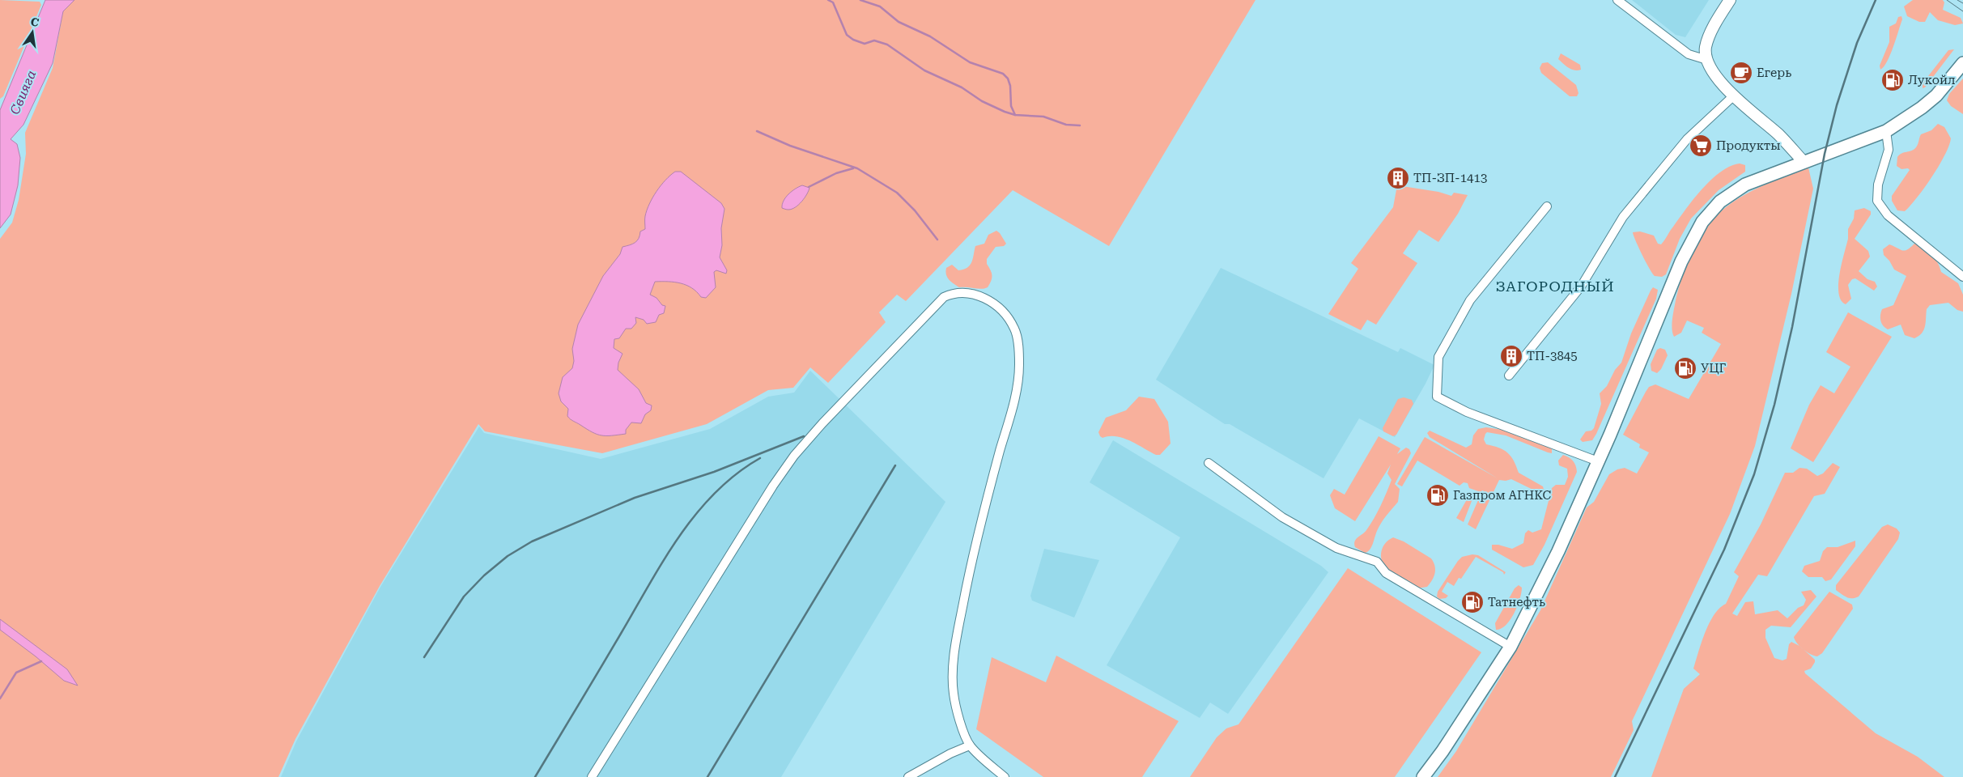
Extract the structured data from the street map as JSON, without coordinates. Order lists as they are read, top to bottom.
{
  "districts": ["ЗАГОРОДНЫЙ"],
  "water": ["Свияга"],
  "places": {
    "cafe": ["Егерь"],
    "fuel station": [
      "Лукойл",
      "УЦГ",
      "Газпром АГНКС",
      "Татнефть"
    ],
    "supermarket": ["Продукты"],
    "building": ["ТП-ЗП-1413", "ТП-3845"]
  },
  "north": "top"
}
